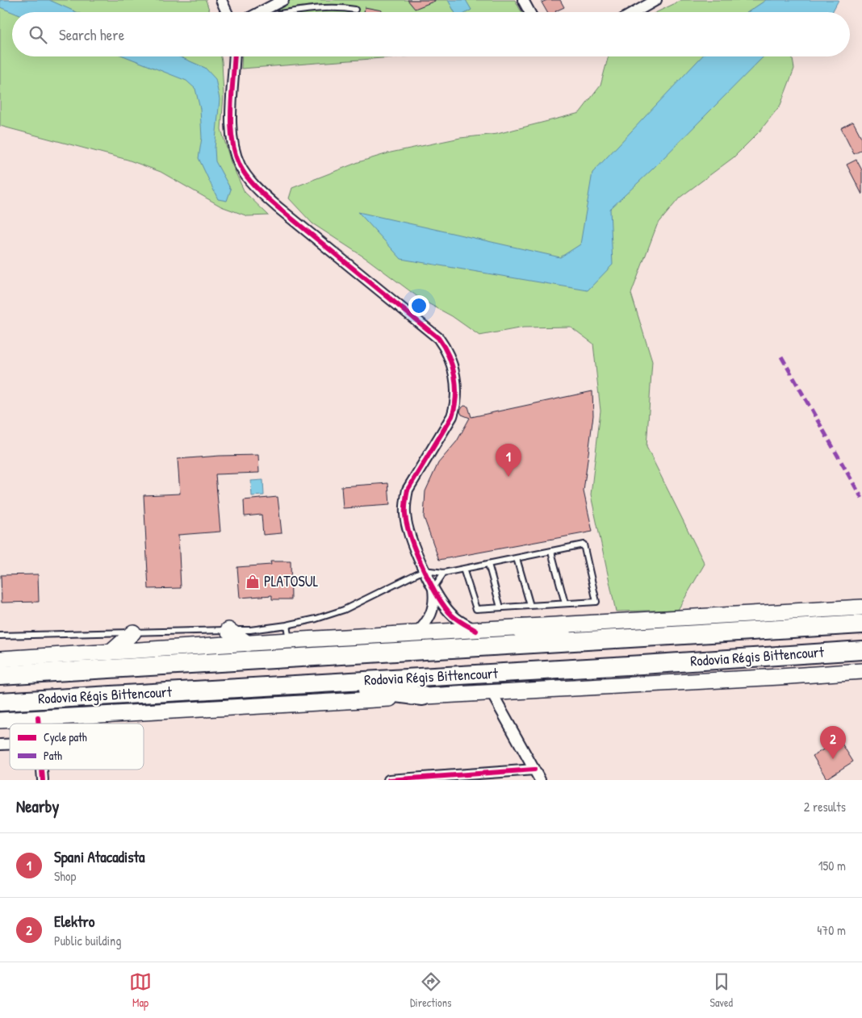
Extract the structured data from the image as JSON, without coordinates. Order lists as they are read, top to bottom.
{
  "streets": {
    "highway": ["Rodovia Régis Bittencourt"]
  },
  "places": {
    "shop": ["PLATOSUL"]
  },
  "legend": ["Cycle path", "Path"],
  "page": {
    "search": "Search here",
    "pins": ["1", "2"],
    "heading": ["Nearby", "2 results"],
    "list": [
      {
        "mark": "1",
        "name": "Spani Atacadista",
        "note": "Shop",
        "value": "150 m"
      },
      {
        "mark": "2",
        "name": "Elektro",
        "note": "Public building",
        "value": "470 m"
      }
    ],
    "nav": ["Map", "Directions", "Saved"]
  }
}
